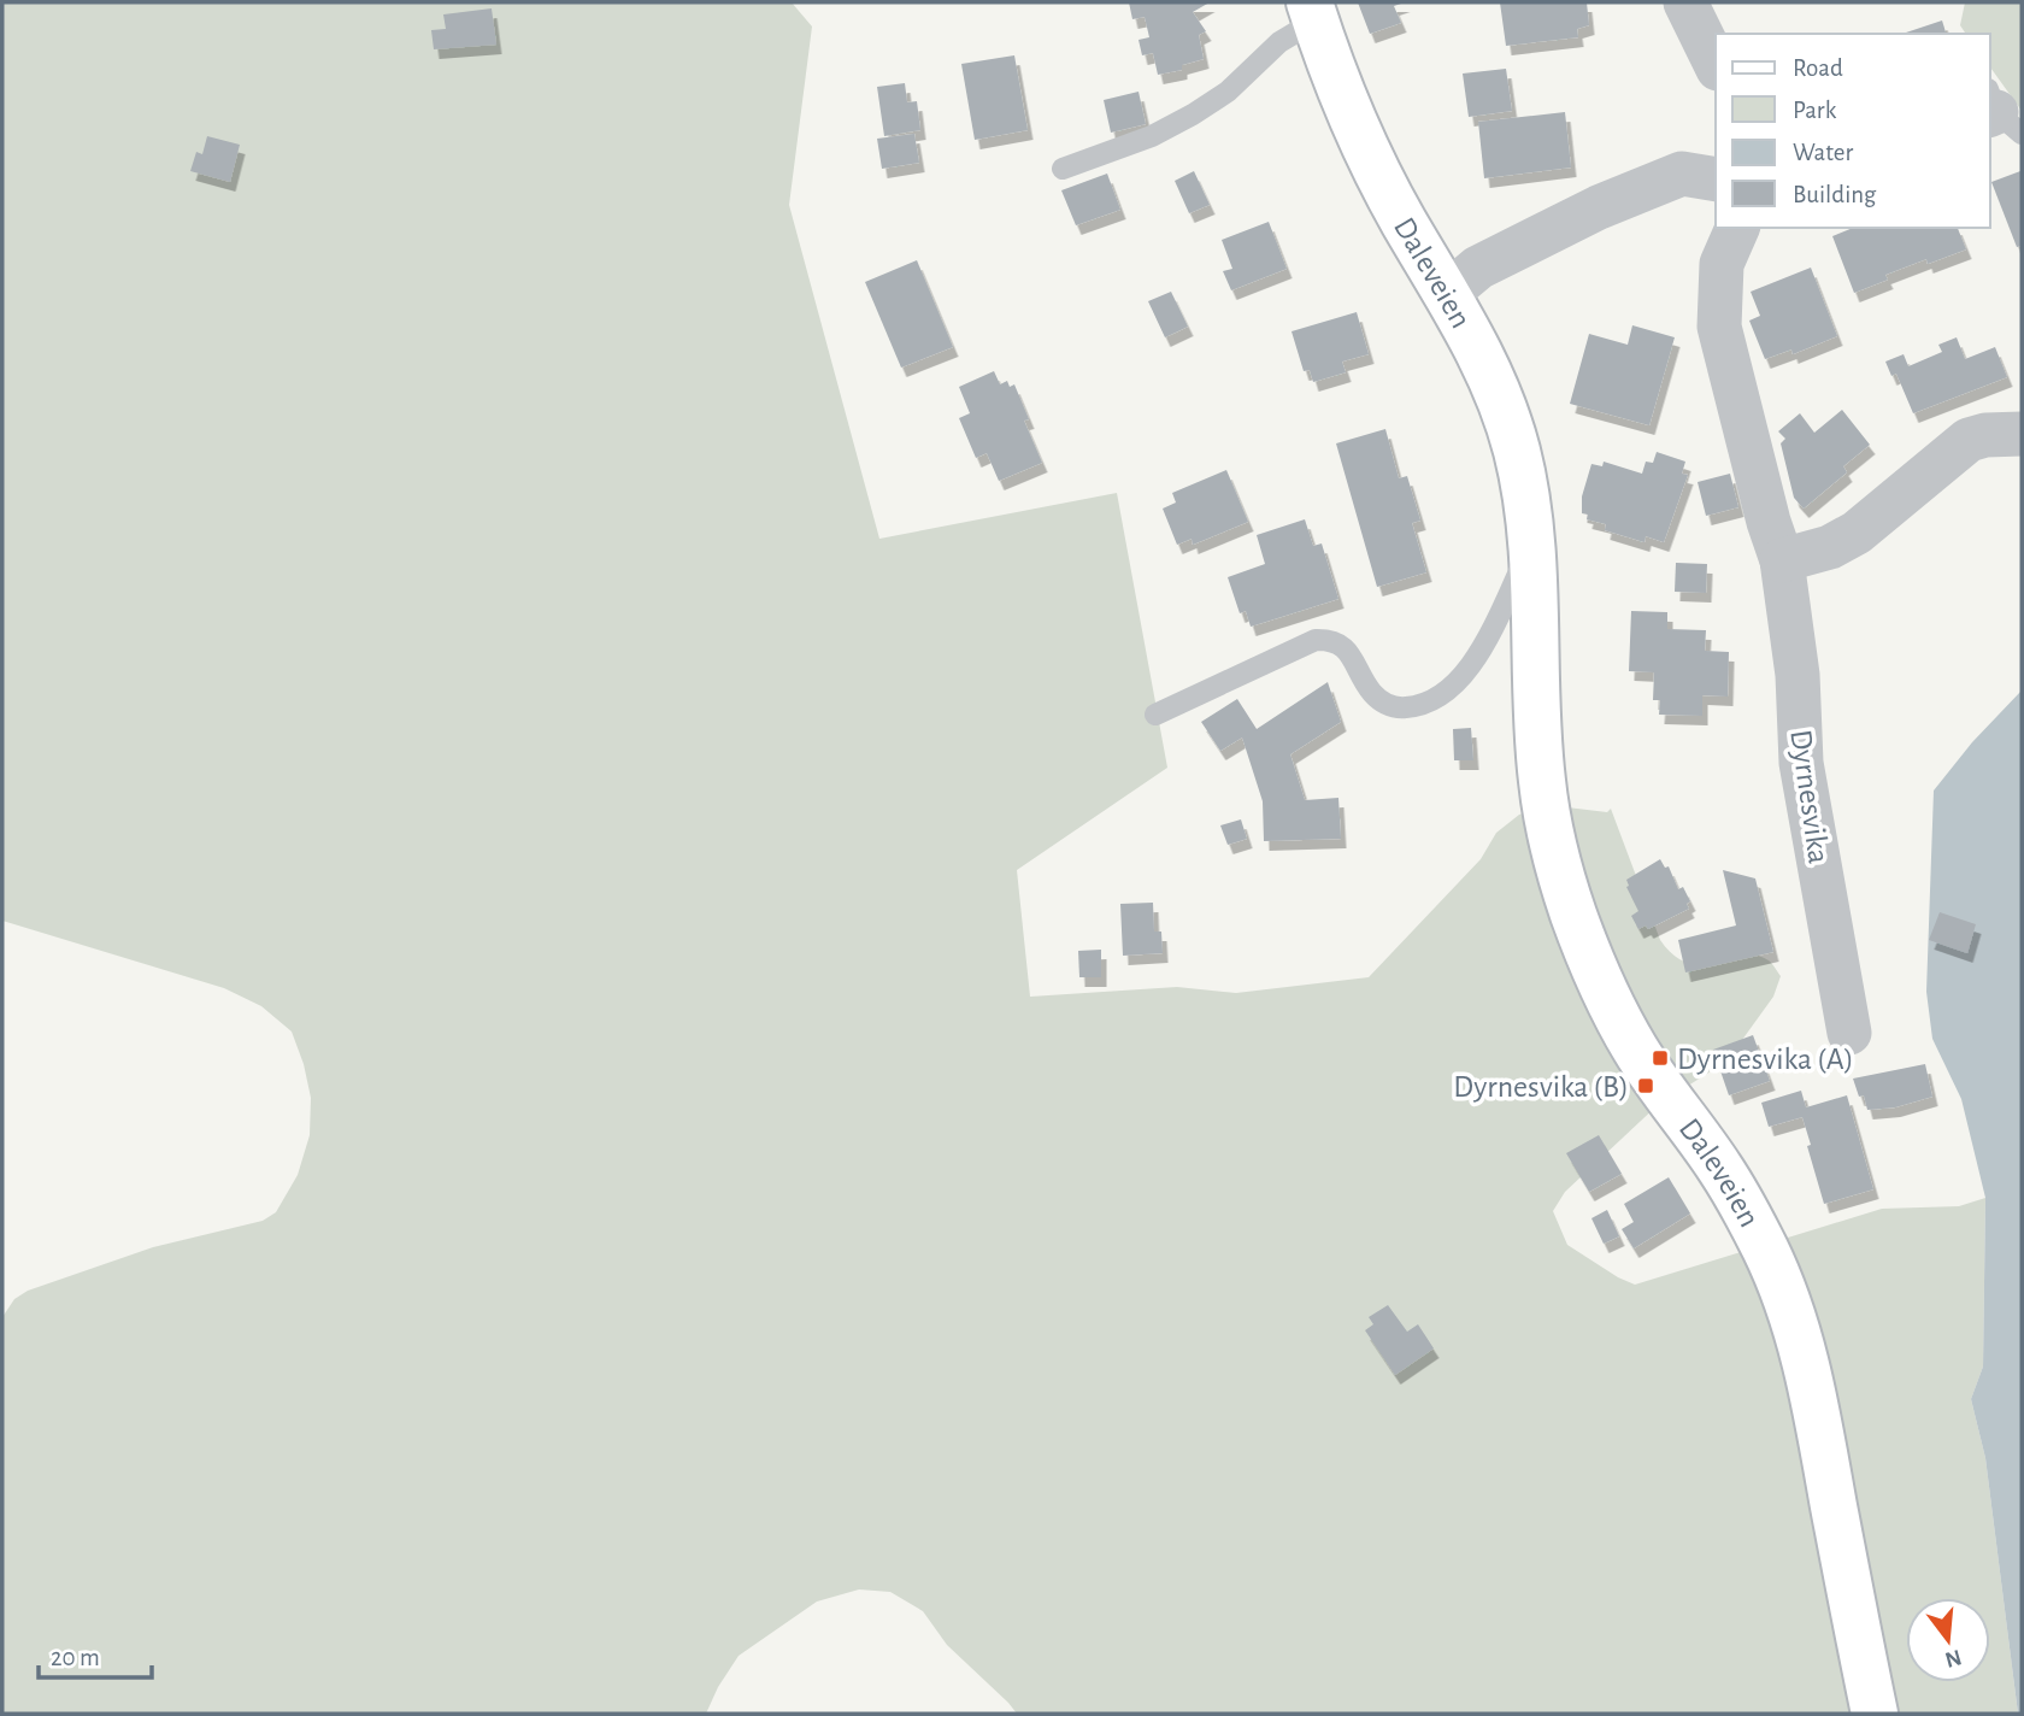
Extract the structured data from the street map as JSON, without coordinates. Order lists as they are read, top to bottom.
{
  "streets": {
    "main road": ["Daleveien"],
    "street": ["Dyrnesvika"]
  },
  "places": {
    "transit": ["Dyrnesvika (A)", "Dyrnesvika (B)"]
  },
  "legend": [
    "Road",
    "Park",
    "Water",
    "Building"
  ],
  "scale_bar": "20 m",
  "north": "bottom"
}
